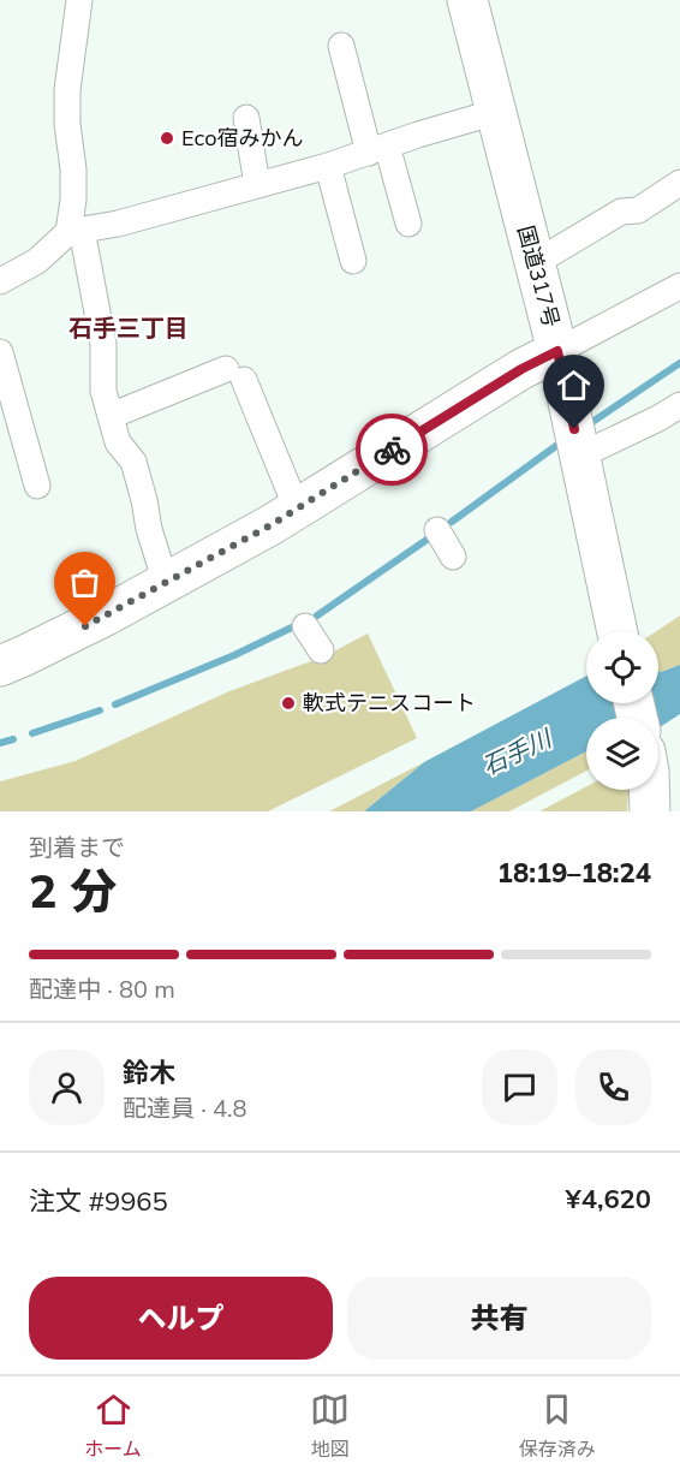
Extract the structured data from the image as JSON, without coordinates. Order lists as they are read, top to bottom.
{
  "streets": {
    "main road": ["国道317号"]
  },
  "districts": ["石手三丁目"],
  "water": ["石手川"],
  "places": ["Eco宿みかん", "軟式テニスコート"],
  "page": {
    "heading": ["2 分", "到着まで", "18:19–18:24"],
    "panel": [
      "鈴木",
      "配達員 · 4.8",
      "注文 #9965",
      "¥4,620"
    ],
    "bar": "配達中 · 80 m",
    "buttons": ["ヘルプ", "共有"],
    "tabs": ["ホーム", "地図", "保存済み"]
  }
}
